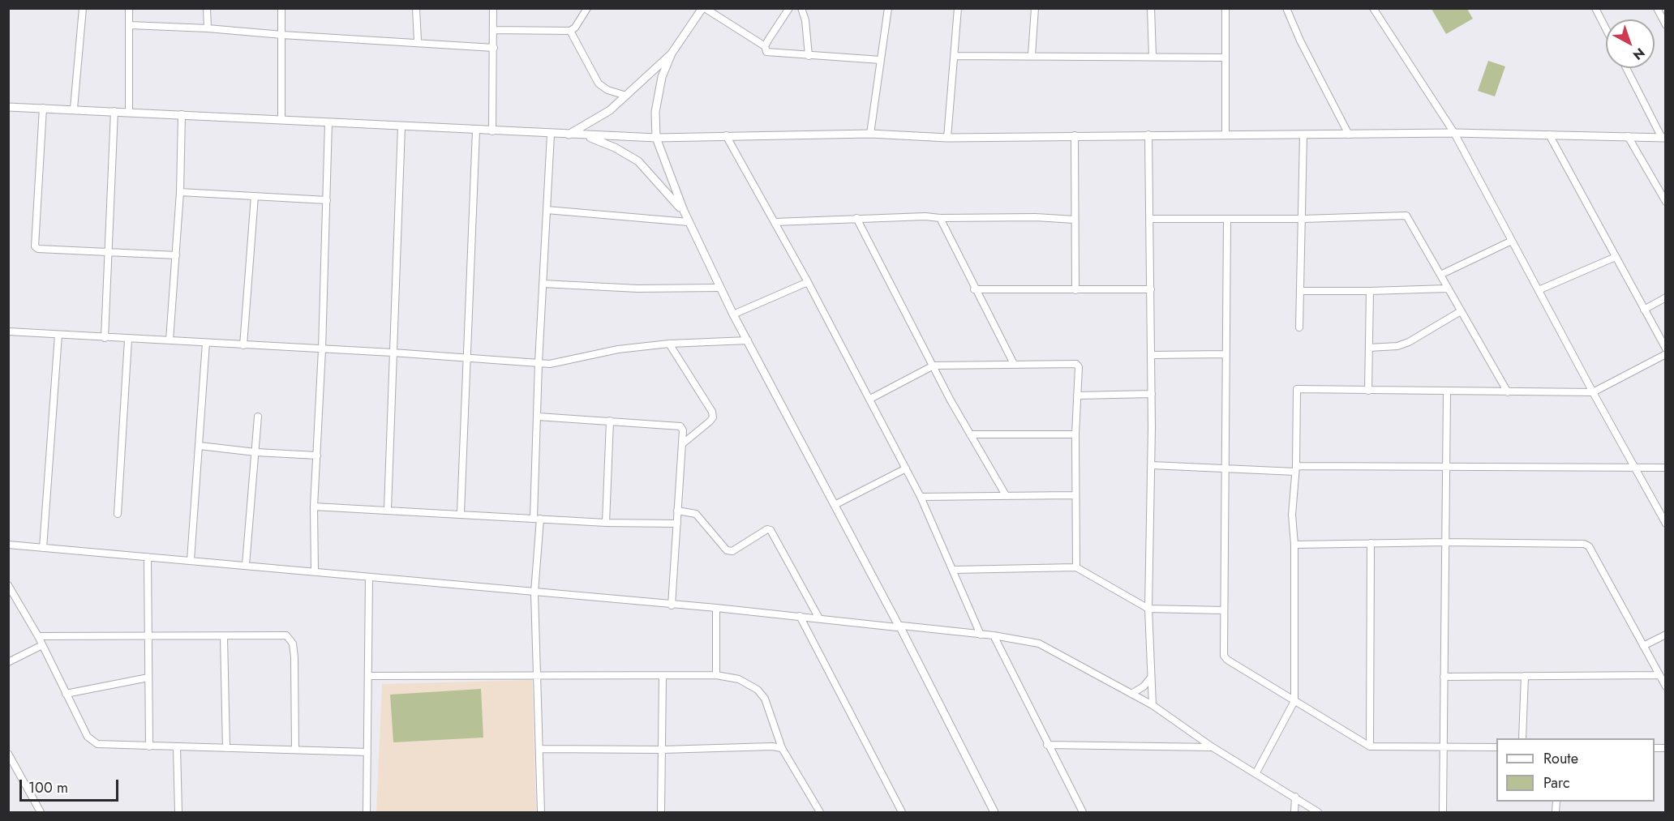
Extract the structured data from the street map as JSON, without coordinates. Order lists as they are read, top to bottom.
{
  "legend": ["Route", "Parc"],
  "scale_bar": "100 m",
  "north": "bottom right"
}
